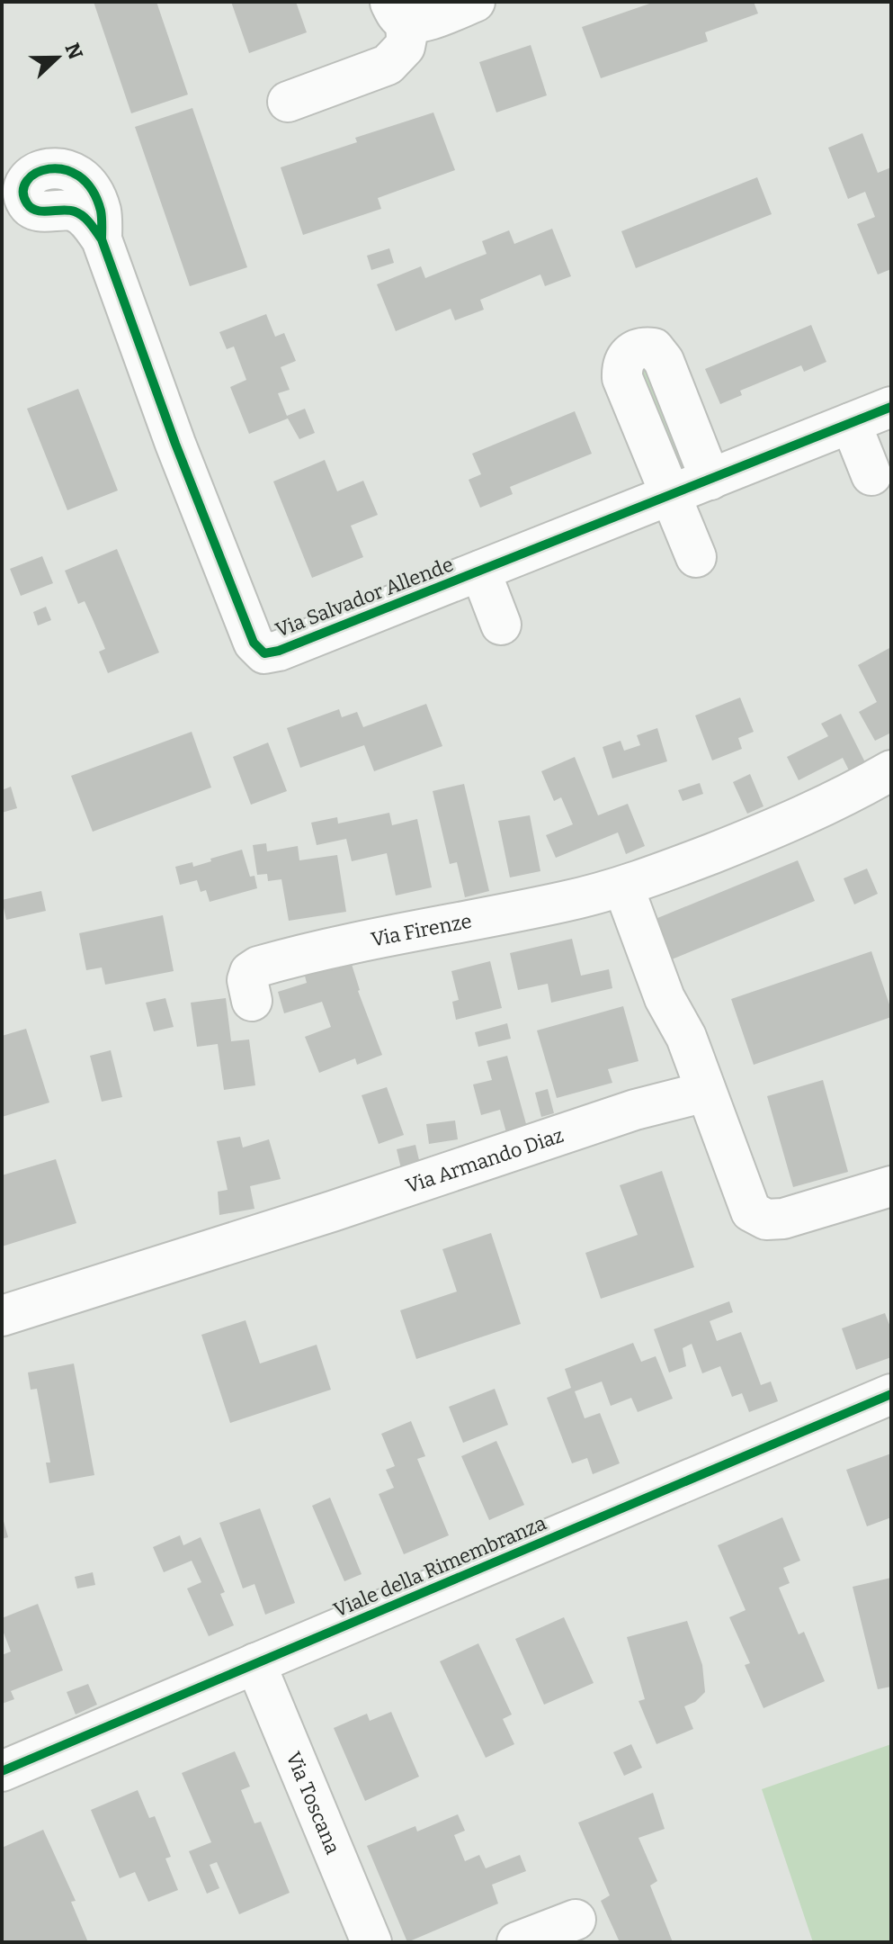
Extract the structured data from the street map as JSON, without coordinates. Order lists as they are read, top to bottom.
{
  "streets": {
    "street": [
      "Via Salvador Allende",
      "Via Firenze",
      "Via Armando Diaz",
      "Viale della Rimembranza",
      "Via Toscana"
    ]
  },
  "crossings": [
    ["Viale della Rimembranza", "Via Toscana"]
  ],
  "north": "right"
}
